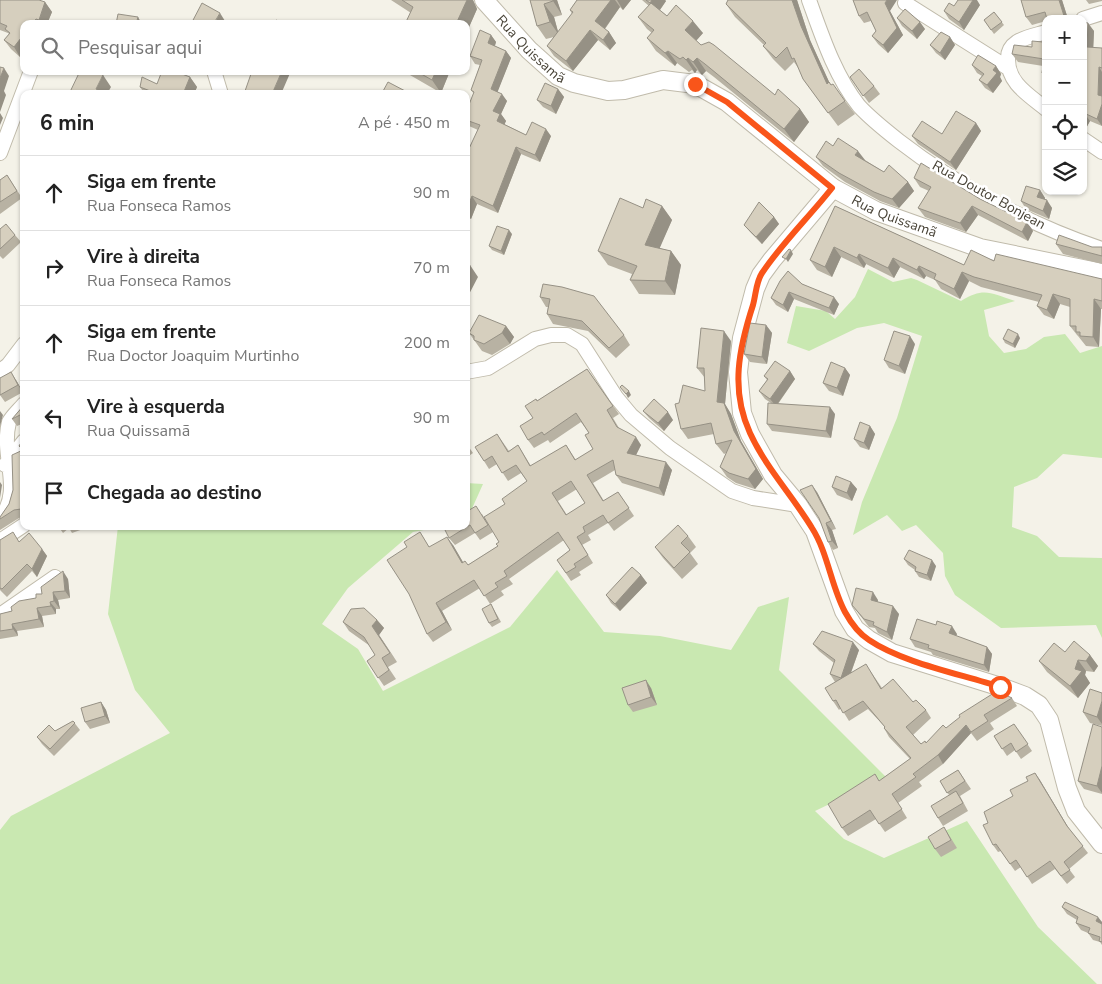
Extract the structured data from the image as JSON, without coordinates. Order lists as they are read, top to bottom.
{
  "streets": {
    "street": ["Rua Quissamã", "Rua Doutor Bonjean"]
  },
  "page": {
    "map_buttons": ["+", "−"],
    "search": "Pesquisar aqui",
    "heading": ["6 min", "A pé · 450 m"],
    "list": [
      ["Siga em frente", "Rua Fonseca Ramos", "90 m"],
      ["Vire à direita", "Rua Fonseca Ramos", "70 m"],
      ["Siga em frente", "Rua Doctor Joaquim Murtinho", "200 m"],
      ["Vire à esquerda", "Rua Quissamã", "90 m"],
      "Chegada ao destino"
    ]
  }
}
